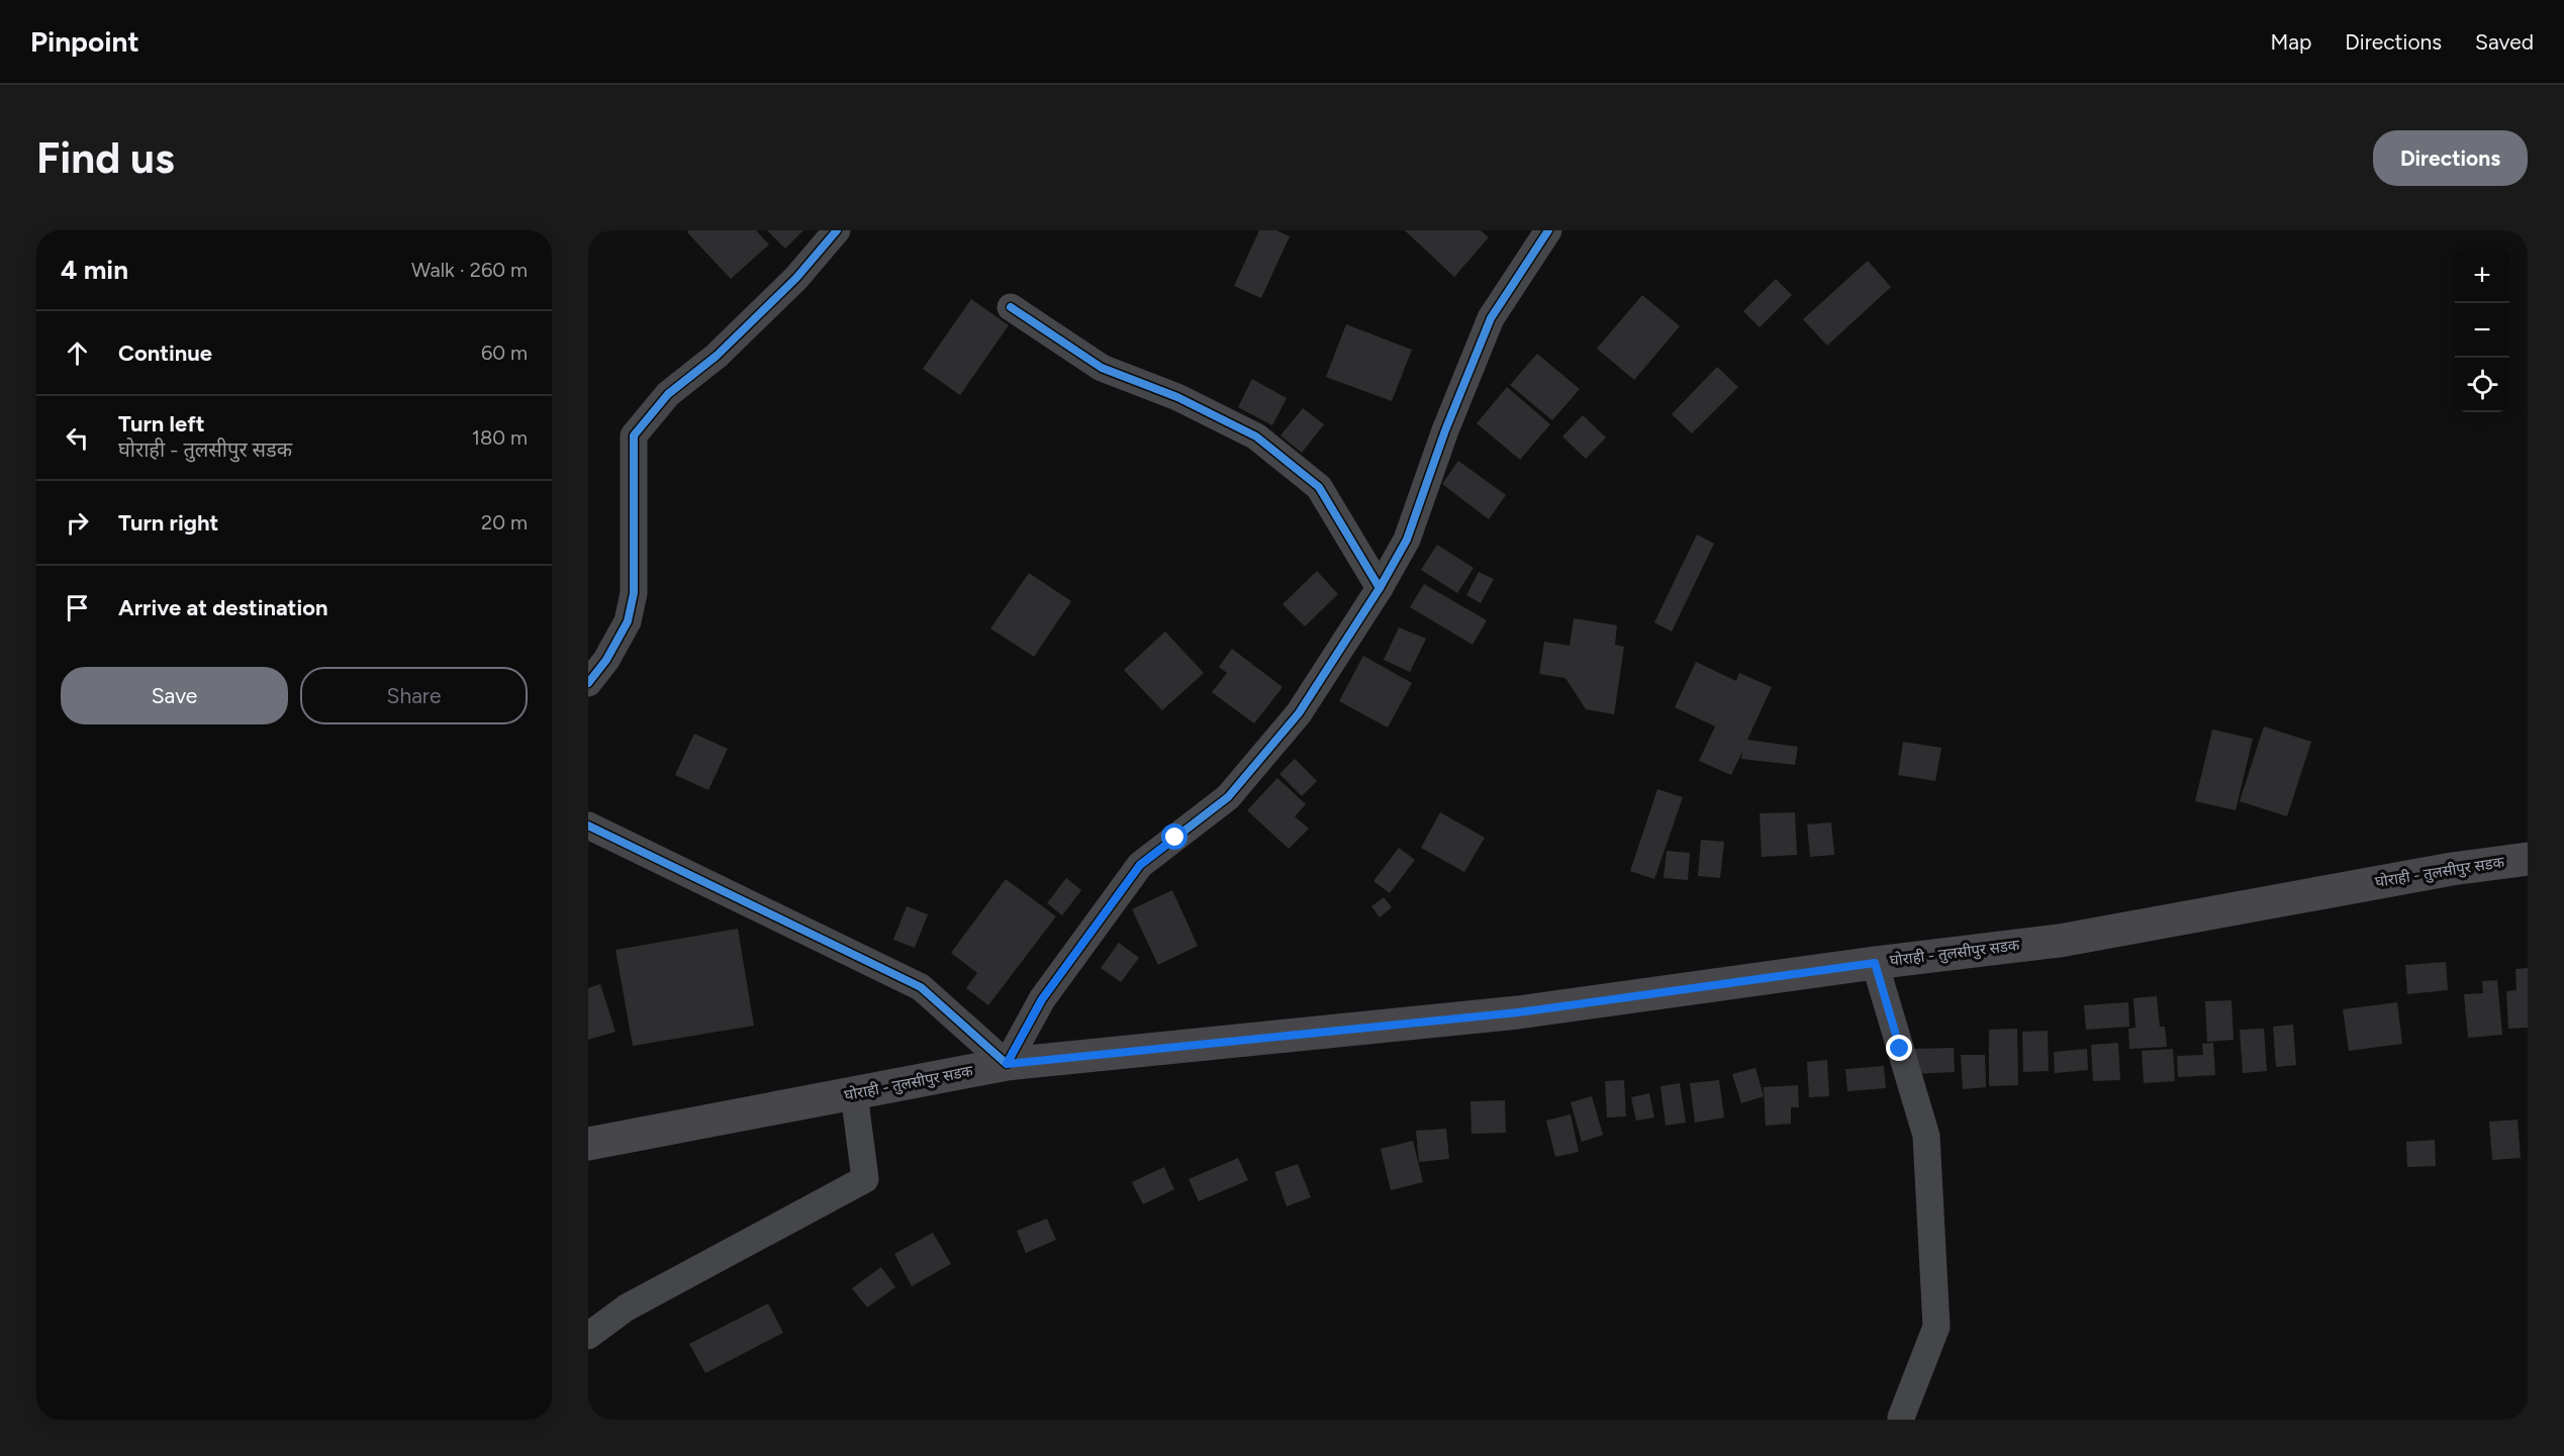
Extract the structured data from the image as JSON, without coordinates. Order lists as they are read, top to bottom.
{
  "streets": {
    "main road": ["घोराही - तुलसीपुर सडक"]
  },
  "page": {
    "header": "Pinpoint",
    "nav": ["Map", "Directions", "Saved"],
    "buttons": [
      "Directions",
      ["Save", "Share"]
    ],
    "title": "Find us",
    "heading": ["4 min", "Walk · 260 m"],
    "map_buttons": ["+", "−"],
    "list": [
      ["Continue", "60 m"],
      ["Turn left", "घोराही - तुलसीपुर सडक", "180 m"],
      ["Turn right", "20 m"],
      "Arrive at destination"
    ]
  }
}
